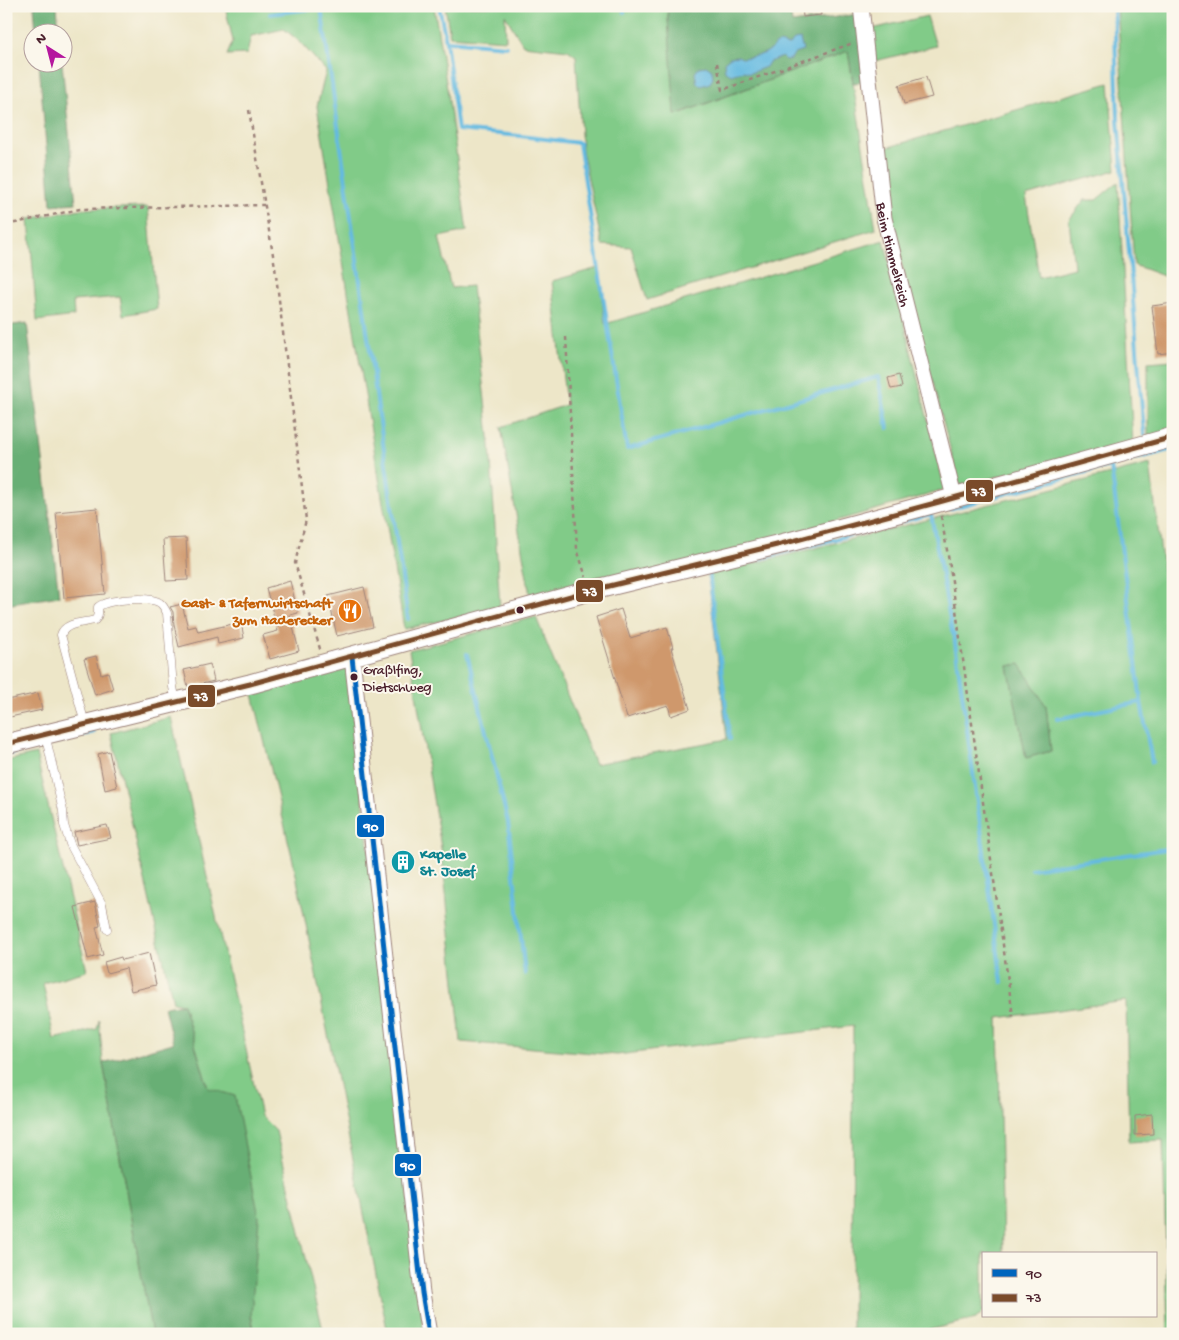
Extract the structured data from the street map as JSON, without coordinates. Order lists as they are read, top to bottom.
{
  "streets": {
    "street": ["Beim Himmelreich"]
  },
  "places": {
    "restaurant": ["Gast- & Tafernwirtschaft zum Haderecker"],
    "other": ["Graßlfing, Dietschweg"],
    "building": ["Kapelle St. Josef"]
  },
  "lines": ["transit line 73", "transit line 90"],
  "legend": ["90", "73"],
  "north": "top left"
}
